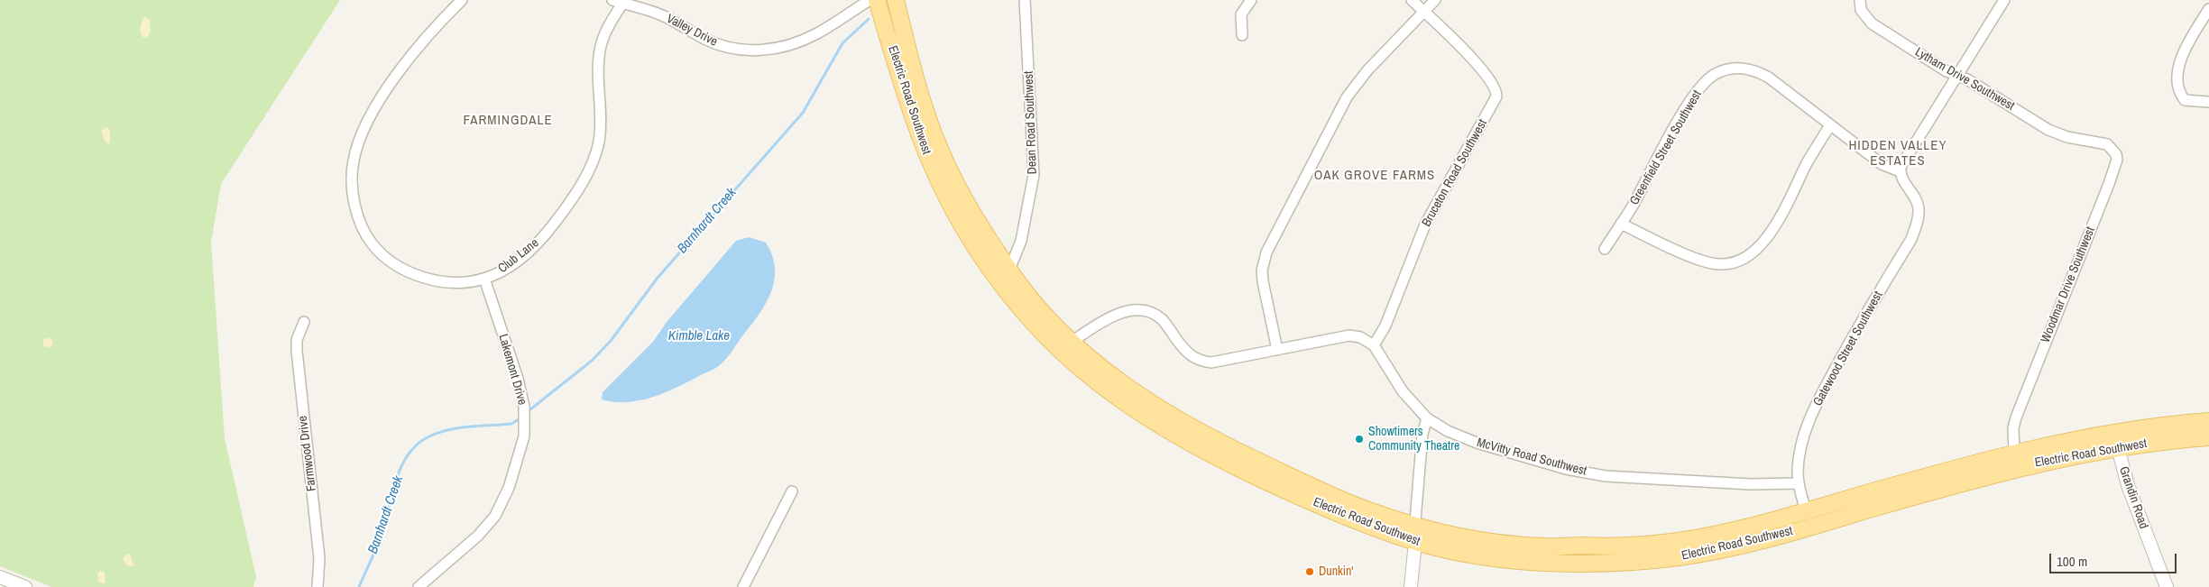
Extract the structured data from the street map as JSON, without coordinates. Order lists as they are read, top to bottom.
{
  "streets": {
    "main road": ["Electric Road Southwest"],
    "street": [
      "Valley Drive",
      "Lytham Drive Southwest",
      "Dean Road Southwest",
      "Greenfield Street Southwest",
      "Bruceton Road Southwest",
      "Club Lane",
      "Woodmar Drive Southwest",
      "Gatewood Street Southwest",
      "Lakemont Drive",
      "Farmwood Drive",
      "McVitty Road Southwest",
      "Grandin Road"
    ]
  },
  "crossings": [
    ["Valley Drive", "Club Lane"],
    ["Lytham Drive Southwest", "Woodmar Drive Southwest"],
    ["Electric Road Southwest", "Dean Road Southwest"],
    ["Electric Road Southwest", "Woodmar Drive Southwest"],
    ["Electric Road Southwest", "Gatewood Street Southwest"],
    ["Electric Road Southwest", "Grandin Road"],
    ["Greenfield Street Southwest", "Gatewood Street Southwest"],
    ["Bruceton Road Southwest", "McVitty Road Southwest"],
    ["Club Lane", "Lakemont Drive"],
    ["Gatewood Street Southwest", "McVitty Road Southwest"]
  ],
  "districts": ["FARMINGDALE", "HIDDEN VALLEY ESTATES", "OAK GROVE FARMS"],
  "water": ["Barnhardt Creek", "Kimble Lake"],
  "places": ["Showtimers Community Theatre", "Dunkin'"],
  "scale_bar": "100 m"
}
